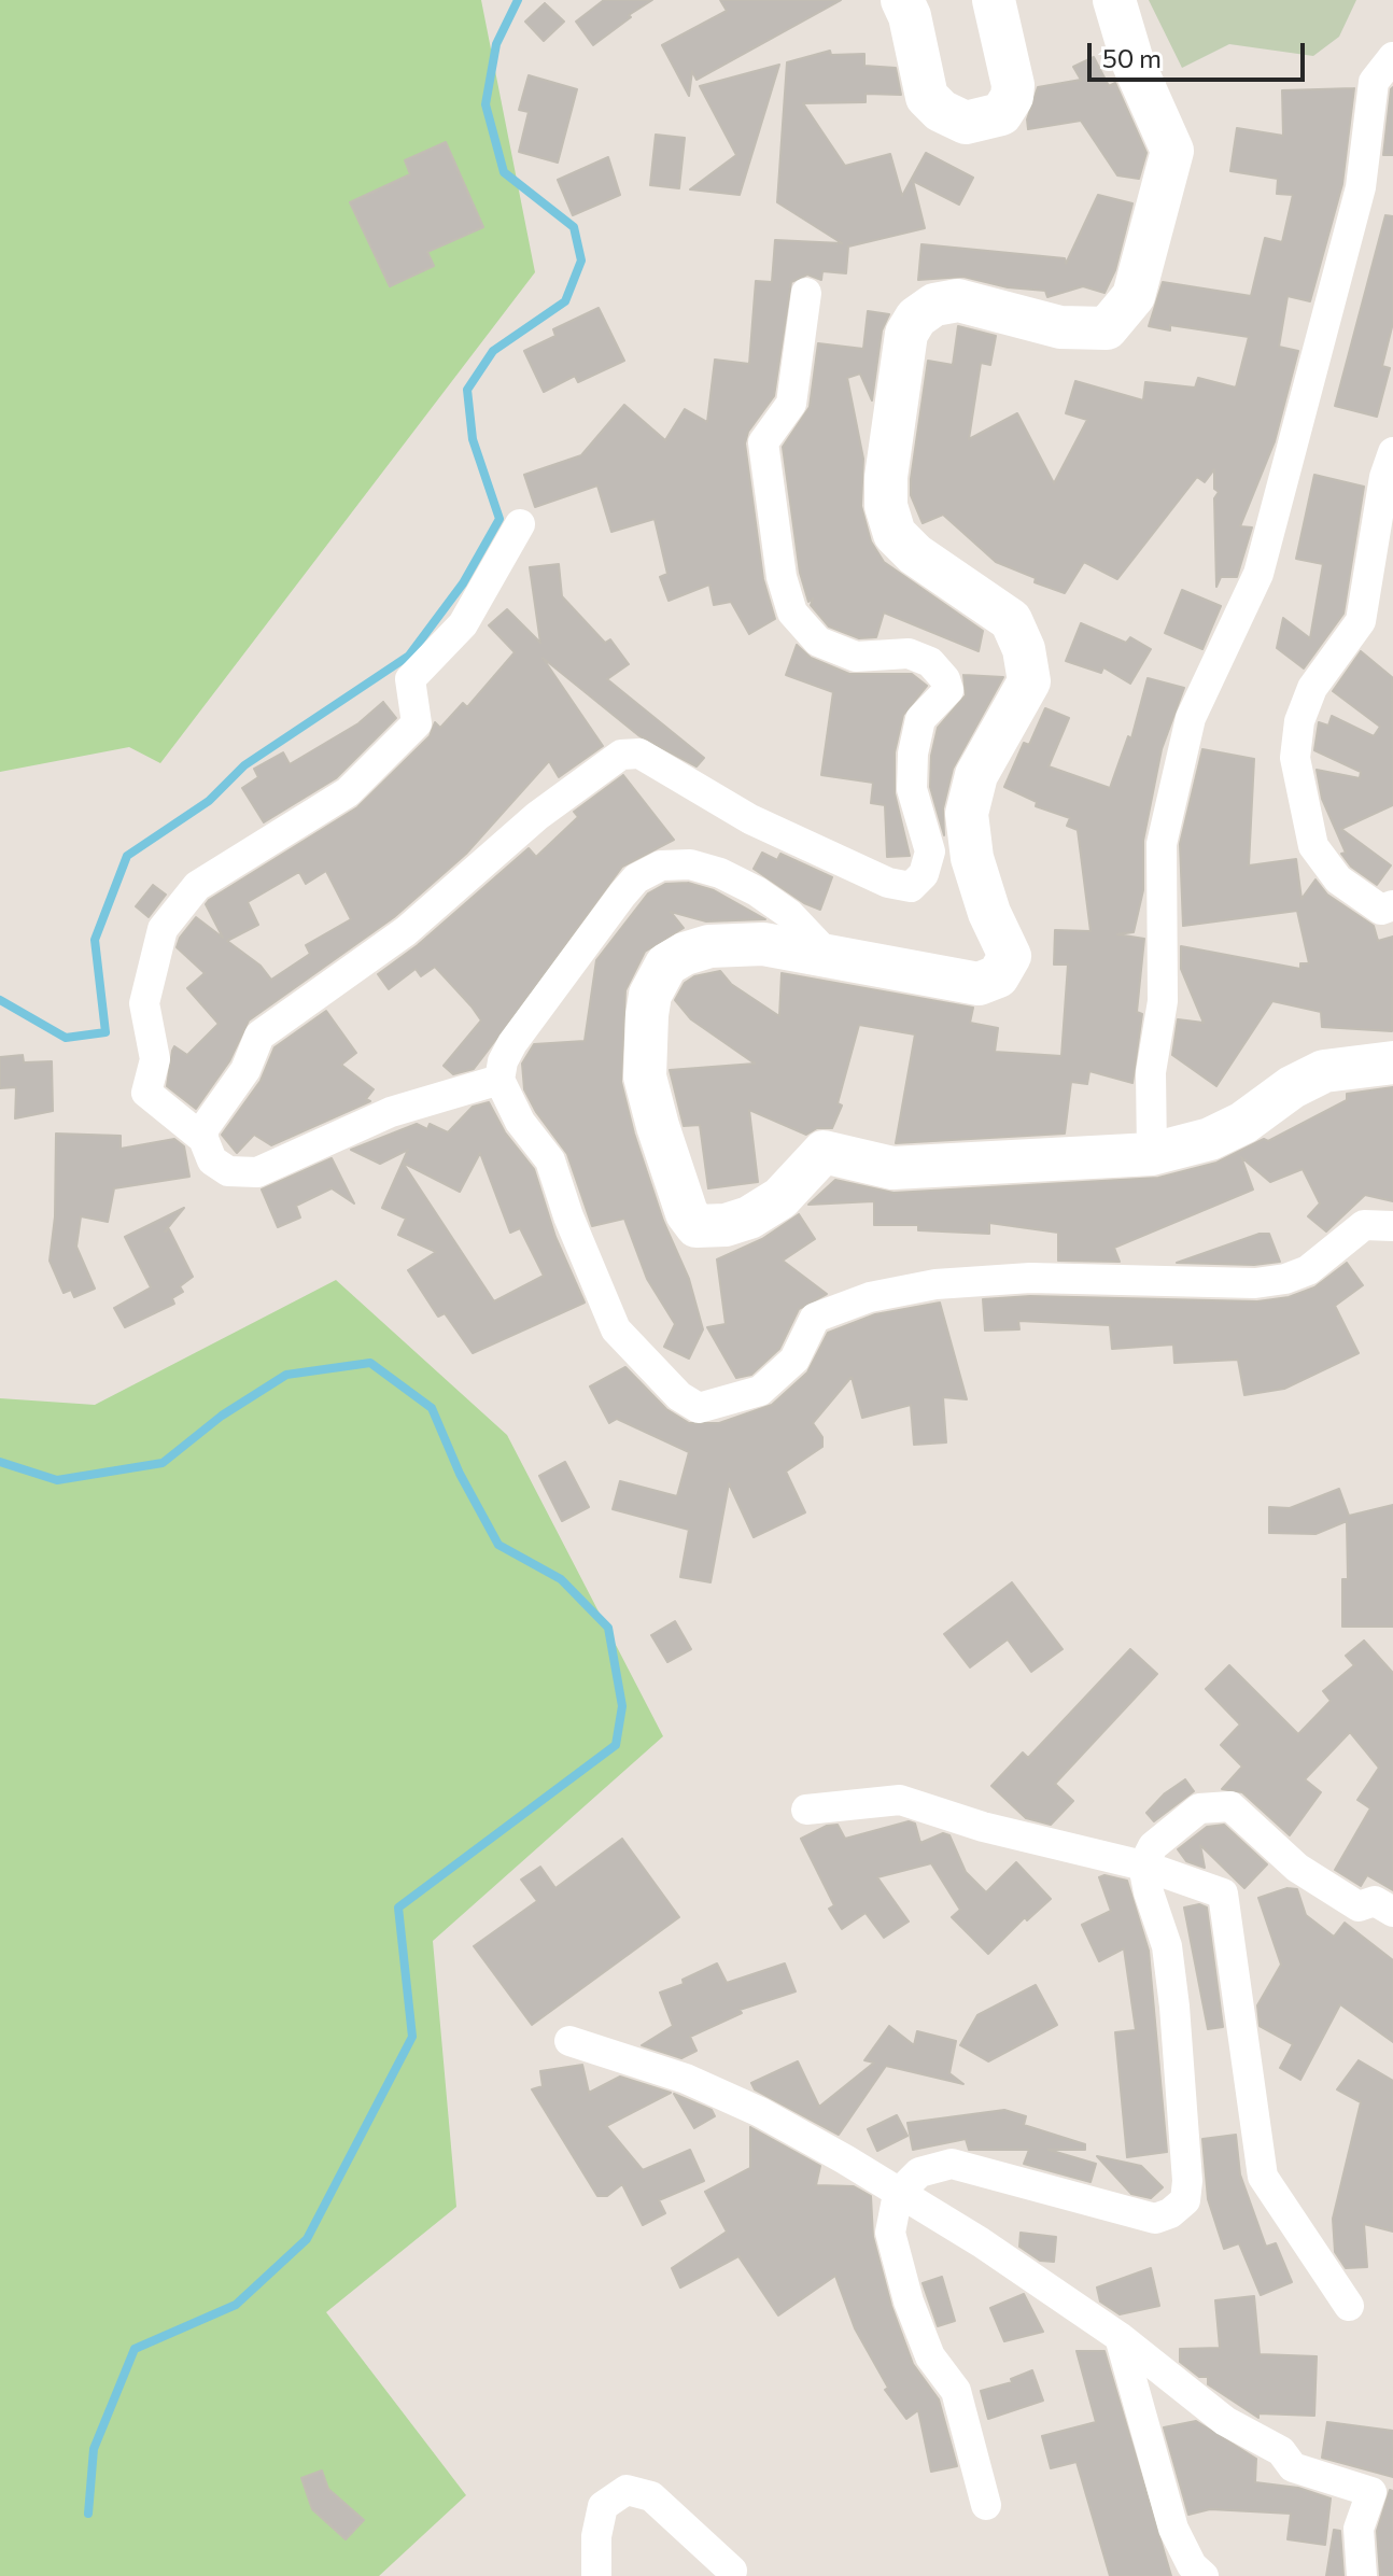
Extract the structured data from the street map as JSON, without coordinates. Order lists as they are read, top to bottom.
{
  "scale_bar": "50 m"
}
